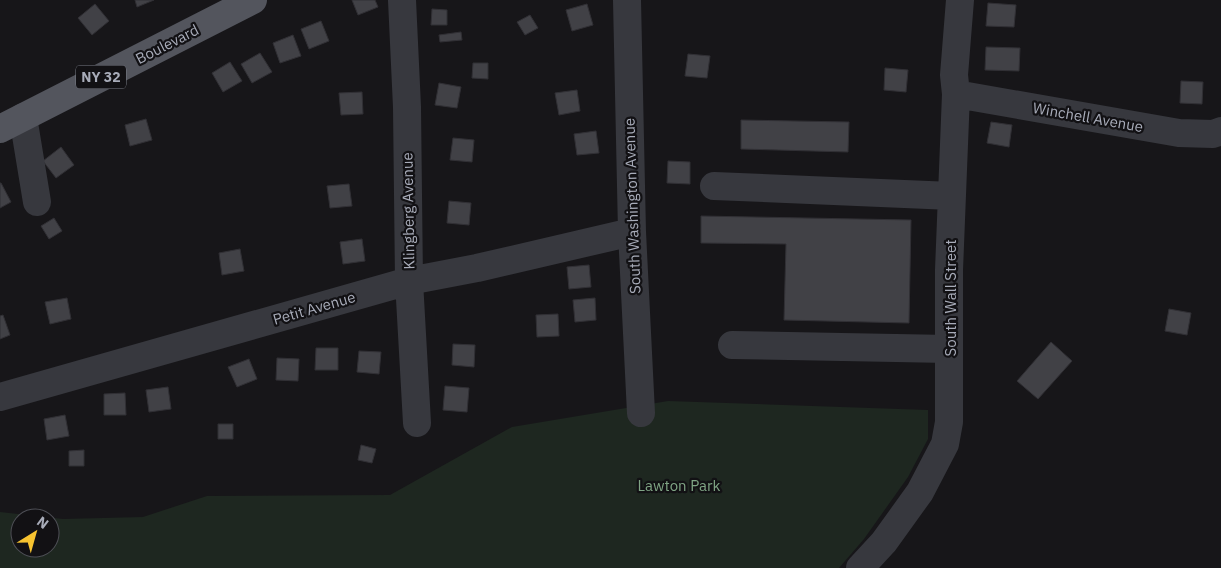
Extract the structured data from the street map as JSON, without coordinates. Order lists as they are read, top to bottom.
{
  "streets": {
    "main road": ["Boulevard", "NY 32"],
    "street": [
      "Winchell Avenue",
      "South Washington Avenue",
      "Klingberg Avenue",
      "South Wall Street",
      "Petit Avenue"
    ]
  },
  "crossings": [
    ["Winchell Avenue", "South Wall Street"],
    ["South Washington Avenue", "Petit Avenue"],
    ["Klingberg Avenue", "Petit Avenue"]
  ],
  "parks": ["Lawton Park"],
  "north": "top right"
}
